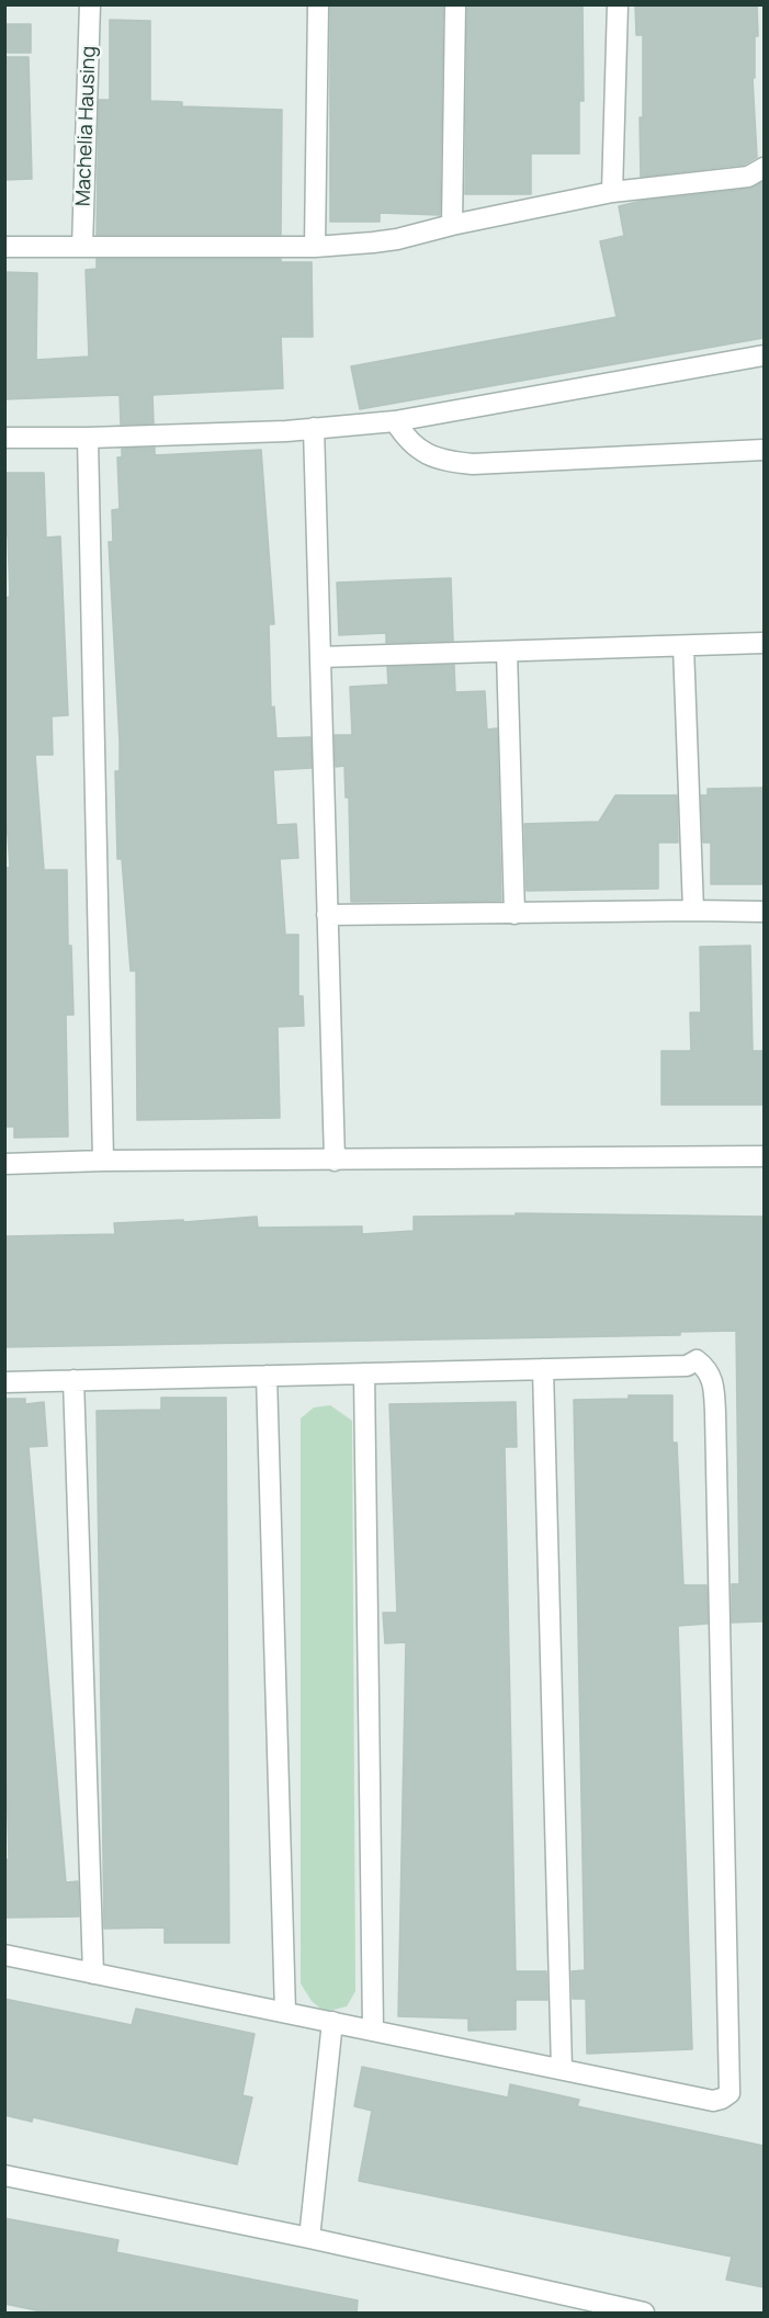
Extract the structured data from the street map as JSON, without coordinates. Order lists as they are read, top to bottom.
{
  "streets": {
    "street": ["Machelia Hausing"]
  }
}
